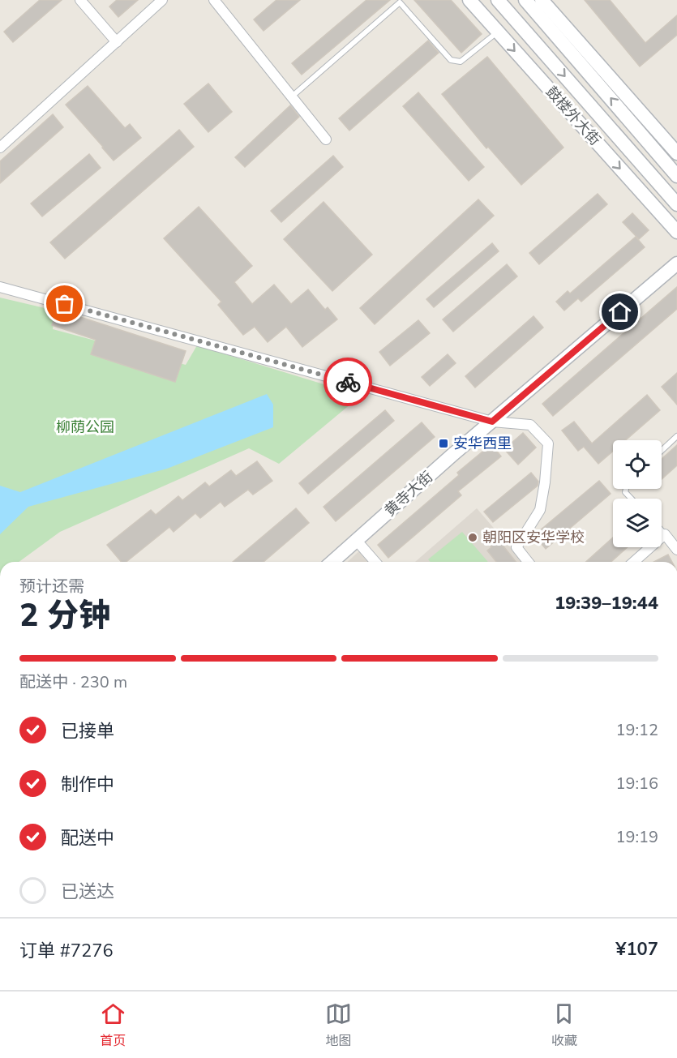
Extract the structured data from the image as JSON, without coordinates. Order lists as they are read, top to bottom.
{
  "streets": {
    "street": ["鼓楼外大街", "黄寺大街"]
  },
  "parks": ["柳荫公园"],
  "places": {
    "transit": ["安华西里"],
    "other": ["朝阳区安华学校"]
  },
  "page": {
    "heading": ["2 分钟", "预计还需", "19:39–19:44"],
    "panel": ["订单 #7276", "¥107"],
    "bar": "配送中 · 230 m",
    "list": [
      ["已接单", "19:12"],
      ["制作中", "19:16"],
      ["配送中", "19:19"],
      "已送达"
    ],
    "tabs": ["首页", "地图", "收藏"]
  }
}
